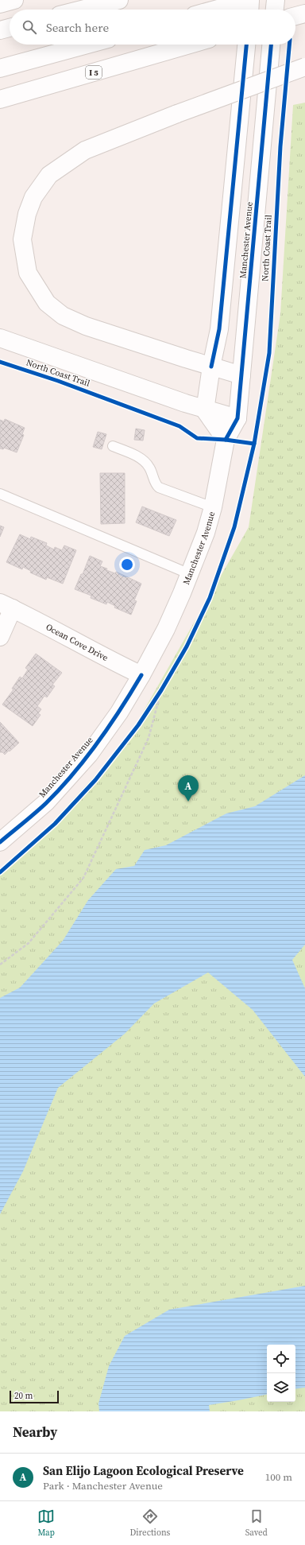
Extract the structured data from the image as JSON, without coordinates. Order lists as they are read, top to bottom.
{
  "streets": {
    "main road": ["I 5", "Manchester Avenue", "Ocean Cove Drive"],
    "cycle path": ["North Coast Trail"]
  },
  "crossings": [
    ["Manchester Avenue", "Ocean Cove Drive"]
  ],
  "scale_bar": "20 m",
  "page": {
    "search": "Search here",
    "pins": "A",
    "scale": "20 m",
    "heading": "Nearby",
    "list": [
      {
        "mark": "A",
        "name": "San Elijo Lagoon Ecological Preserve",
        "note": "Park · Manchester Avenue",
        "value": "100 m"
      }
    ],
    "nav": ["Map", "Directions", "Saved"]
  }
}
